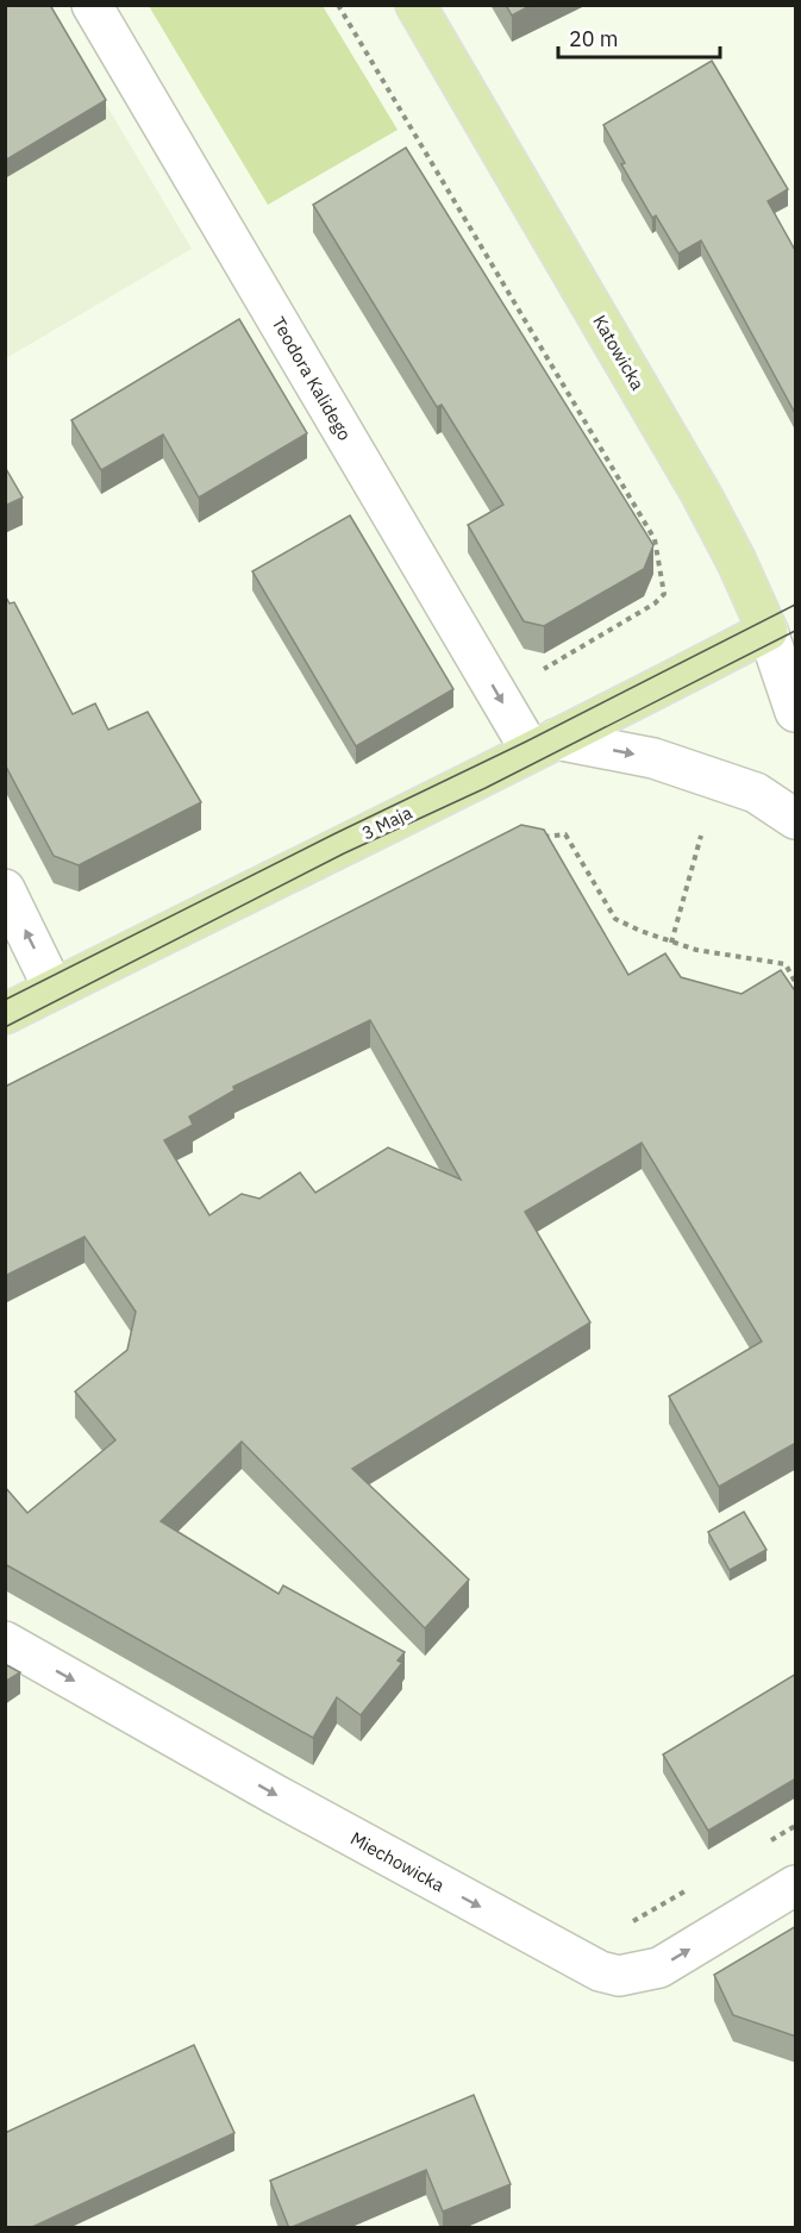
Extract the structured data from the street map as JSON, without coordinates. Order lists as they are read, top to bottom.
{
  "streets": {
    "main road": ["Katowicka", "3 Maja"],
    "street": ["Teodora Kalidego", "Miechowicka"]
  },
  "crossings": [
    ["Katowicka", "3 Maja"],
    ["Teodora Kalidego", "3 Maja"]
  ],
  "one_way": ["Teodora Kalidego", "Miechowicka"],
  "scale_bar": "20 m"
}
